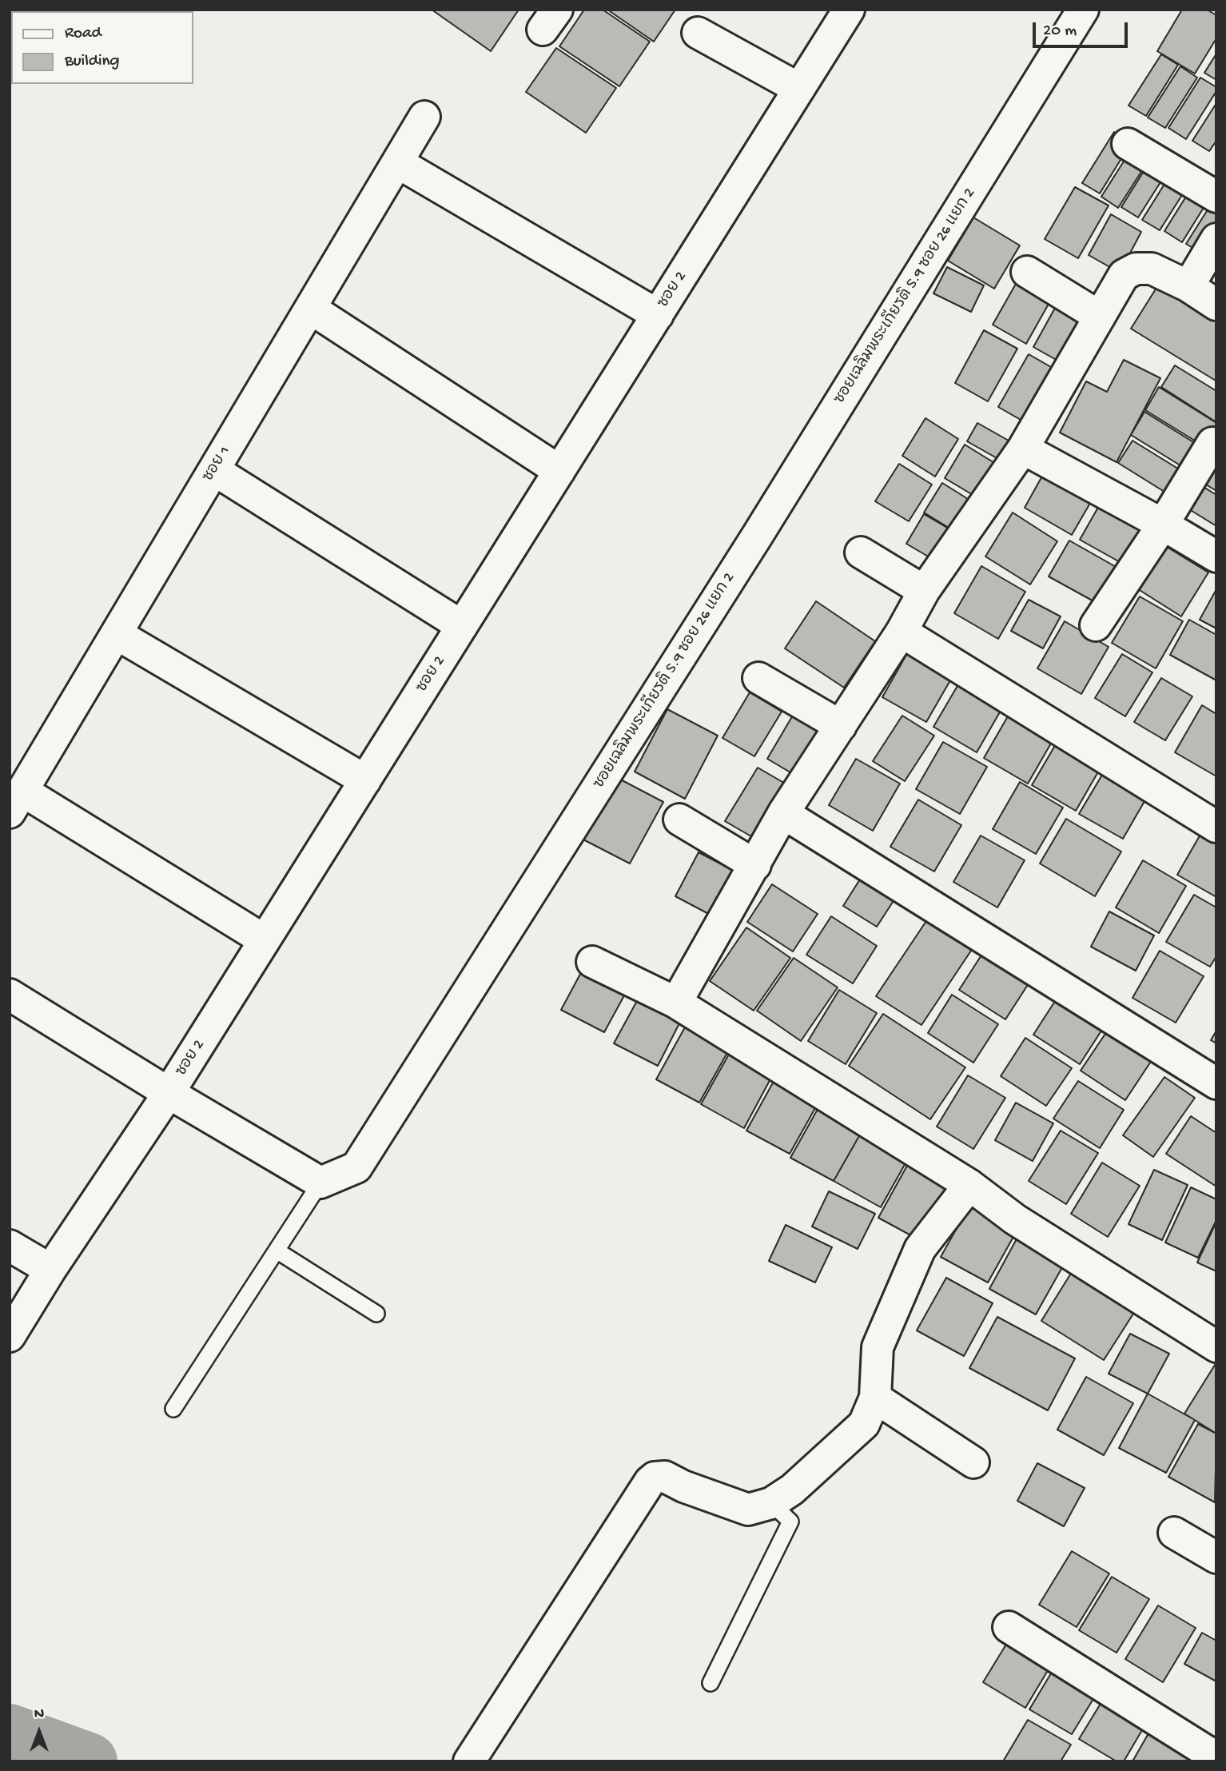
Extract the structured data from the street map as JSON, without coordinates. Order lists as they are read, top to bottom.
{
  "streets": {
    "street": ["ซอย 2", "ซอยเฉลิมพระเกียรติ ร.9 ซอย 26 แยก 2", "ซอย 1"]
  },
  "legend": ["Road", "Building"],
  "scale_bar": "20 m",
  "north": "top"
}
